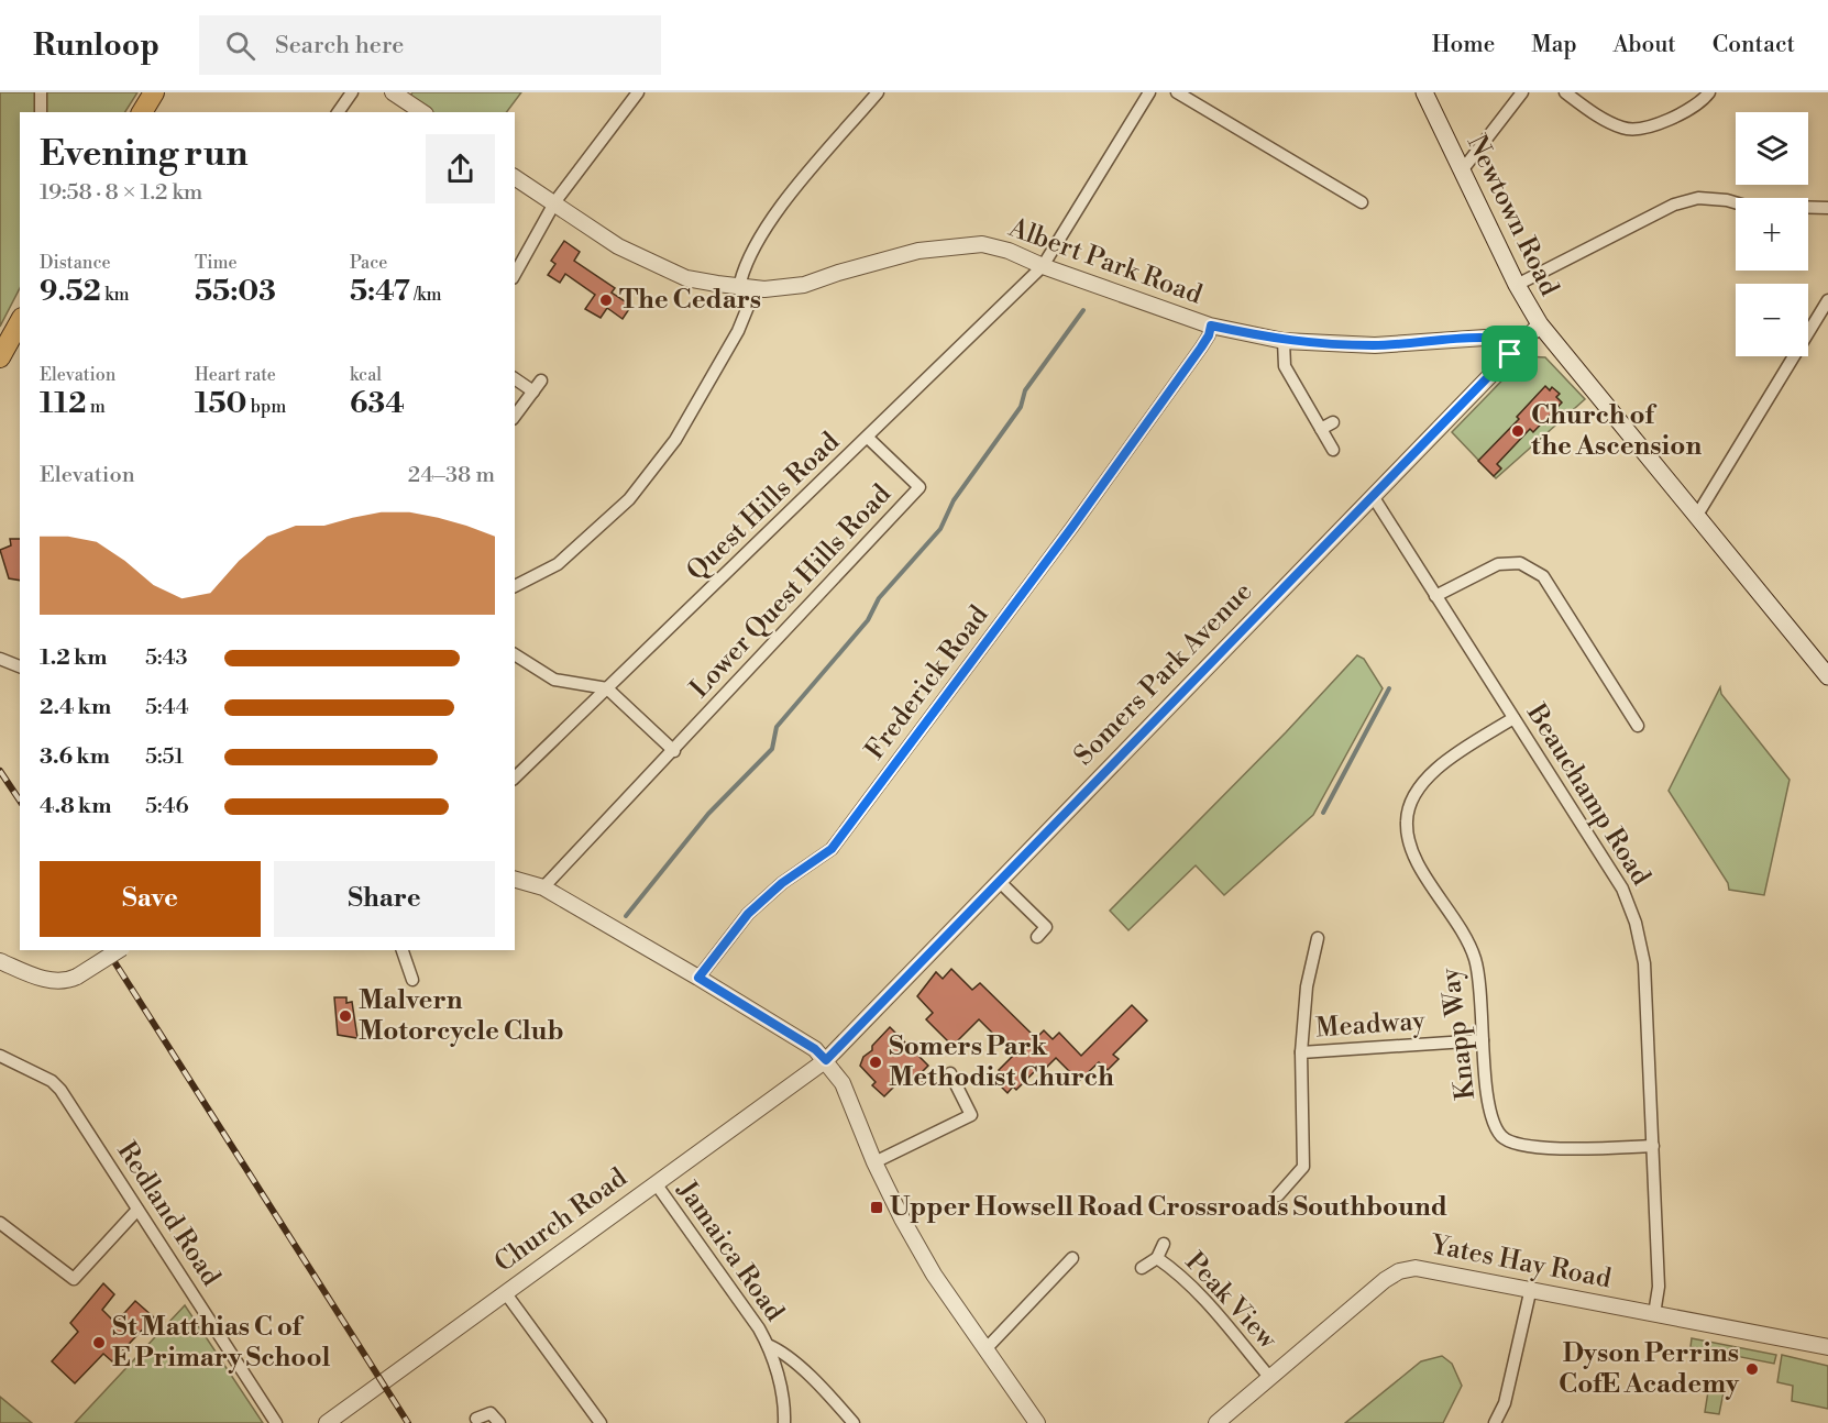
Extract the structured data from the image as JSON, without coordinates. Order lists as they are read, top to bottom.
{
  "streets": {
    "main road": ["Newtown Road"],
    "street": [
      "Albert Park Road",
      "Quest Hills Road",
      "Lower Quest Hills Road",
      "Somers Park Avenue",
      "Frederick Road",
      "Beauchamp Road",
      "Meadway",
      "Knapp Way",
      "Redland Road",
      "Church Road",
      "Jamaica Road",
      "Yates Hay Road",
      "Peak View"
    ]
  },
  "crossings": [
    ["Newtown Road", "Somers Park Avenue"],
    ["Albert Park Road", "Quest Hills Road"],
    ["Albert Park Road", "Somers Park Avenue"],
    ["Albert Park Road", "Frederick Road"],
    ["Quest Hills Road", "Lower Quest Hills Road"],
    ["Somers Park Avenue", "Beauchamp Road"],
    ["Somers Park Avenue", "Church Road"],
    ["Beauchamp Road", "Knapp Way"],
    ["Beauchamp Road", "Yates Hay Road"],
    ["Meadway", "Knapp Way"],
    ["Church Road", "Jamaica Road"],
    ["Yates Hay Road", "Peak View"]
  ],
  "places": {
    "other": [
      "The Cedars",
      "Church of the Ascension",
      "Malvern Motorcycle Club",
      "Somers Park Methodist Church",
      "St Matthias C of E Primary School",
      "Dyson Perrins CofE Academy"
    ],
    "transit": ["Upper Howsell Road Crossroads Southbound"]
  },
  "page": {
    "header": "Runloop",
    "search": "Search here",
    "nav": [
      "Home",
      "Map",
      "About",
      "Contact"
    ],
    "map_buttons": ["+", "−"],
    "heading": ["Evening run", "19:58 · 8 × 1.2 km"],
    "stats": [
      ["Distance", "9.52 km"],
      ["Time", "55:03"],
      ["Pace", "5:47 /km"],
      ["Elevation", "112 m"],
      ["Heart rate", "150 bpm"],
      ["kcal", "634"]
    ],
    "chart": ["Elevation", "24–38 m"],
    "list": [
      {
        "name": "1.2 km",
        "note": "5:43"
      },
      {
        "name": "2.4 km",
        "note": "5:44"
      },
      {
        "name": "3.6 km",
        "note": "5:51"
      },
      {
        "name": "4.8 km",
        "note": "5:46"
      }
    ],
    "buttons": ["Save", "Share"]
  }
}
